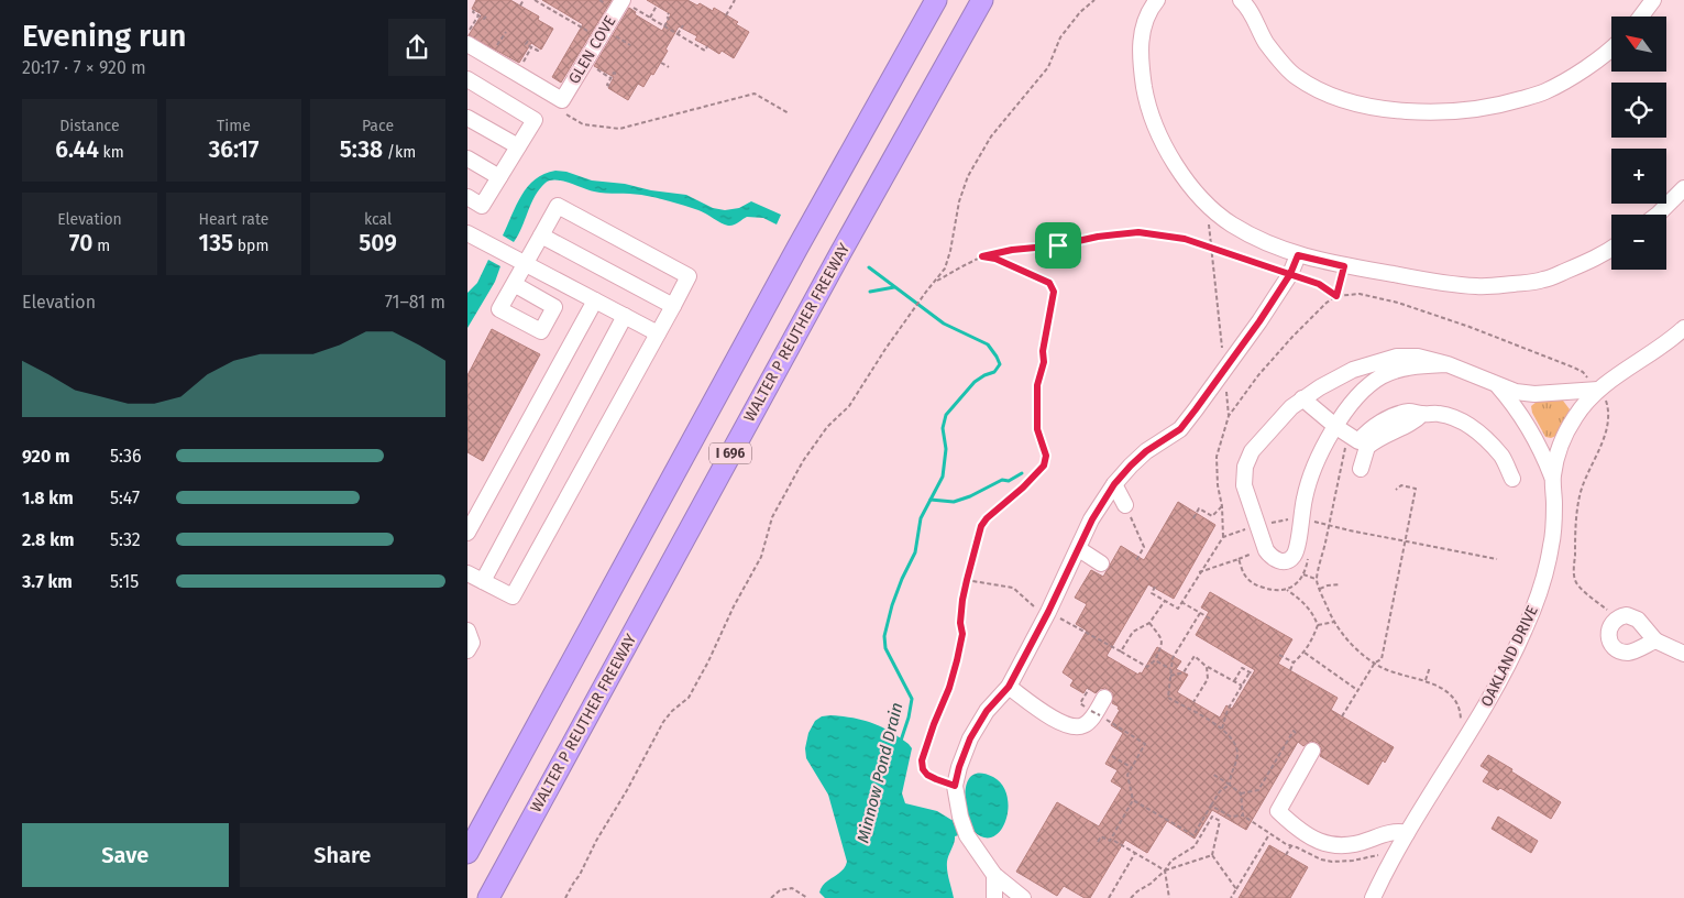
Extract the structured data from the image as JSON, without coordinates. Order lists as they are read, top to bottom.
{
  "streets": {
    "highway": ["WALTER P REUTHER FREEWAY", "I 696"],
    "street": ["GLEN COVE", "OAKLAND DRIVE"]
  },
  "water": ["Minnow Pond Drain"],
  "north": "top left",
  "page": {
    "heading": ["Evening run", "20:17 · 7 × 920 m"],
    "map_buttons": ["+", "−"],
    "stats": [
      ["Distance", "6.44 km"],
      ["Time", "36:17"],
      ["Pace", "5:38 /km"],
      ["Elevation", "70 m"],
      ["Heart rate", "135 bpm"],
      ["kcal", "509"]
    ],
    "chart": ["Elevation", "71–81 m"],
    "list": [
      {
        "name": "920 m",
        "note": "5:36"
      },
      {
        "name": "1.8 km",
        "note": "5:47"
      },
      {
        "name": "2.8 km",
        "note": "5:32"
      },
      {
        "name": "3.7 km",
        "note": "5:15"
      }
    ],
    "buttons": ["Save", "Share"]
  }
}
